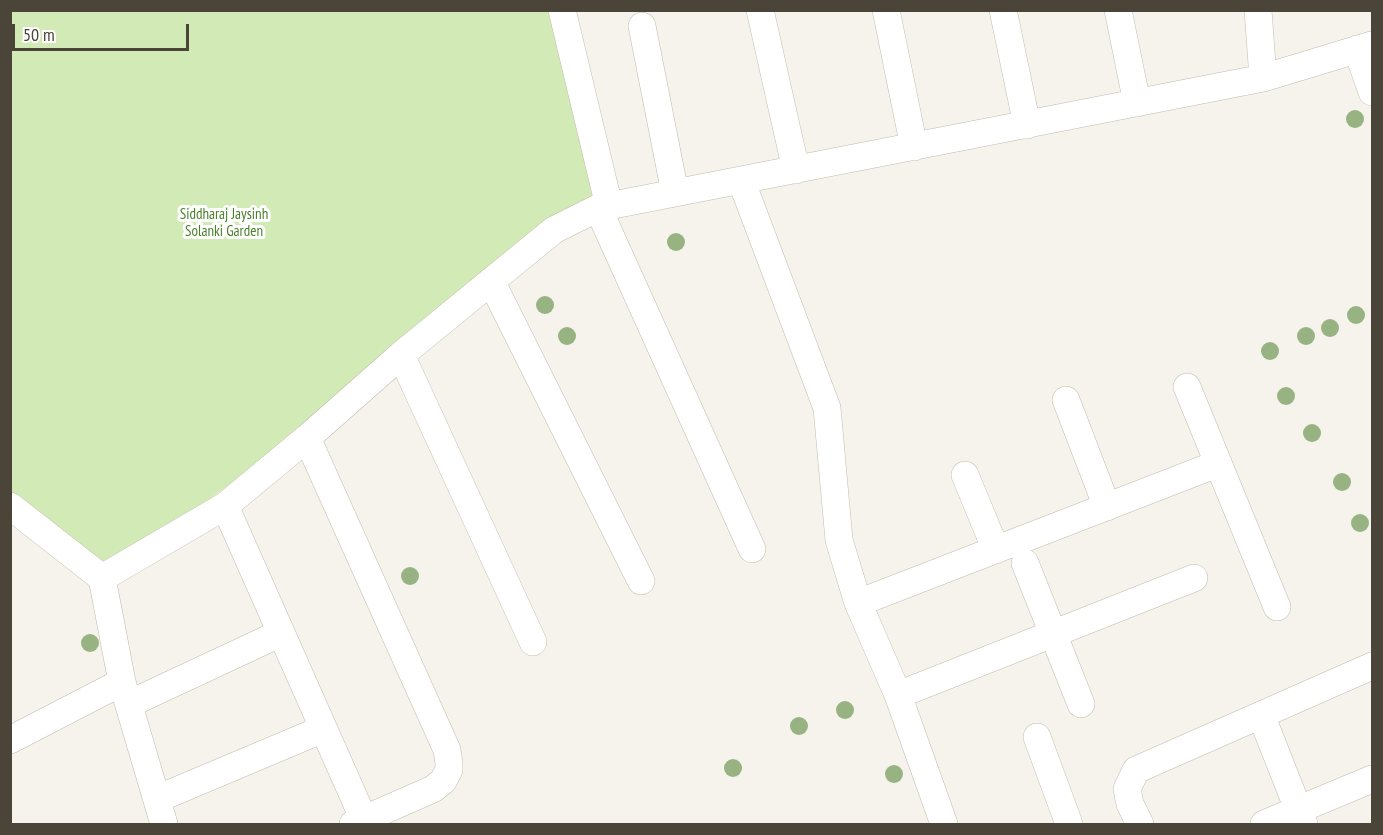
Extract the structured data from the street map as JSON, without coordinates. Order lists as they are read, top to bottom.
{
  "parks": ["Siddharaj Jaysinh Solanki Garden"],
  "scale_bar": "50 m"
}
